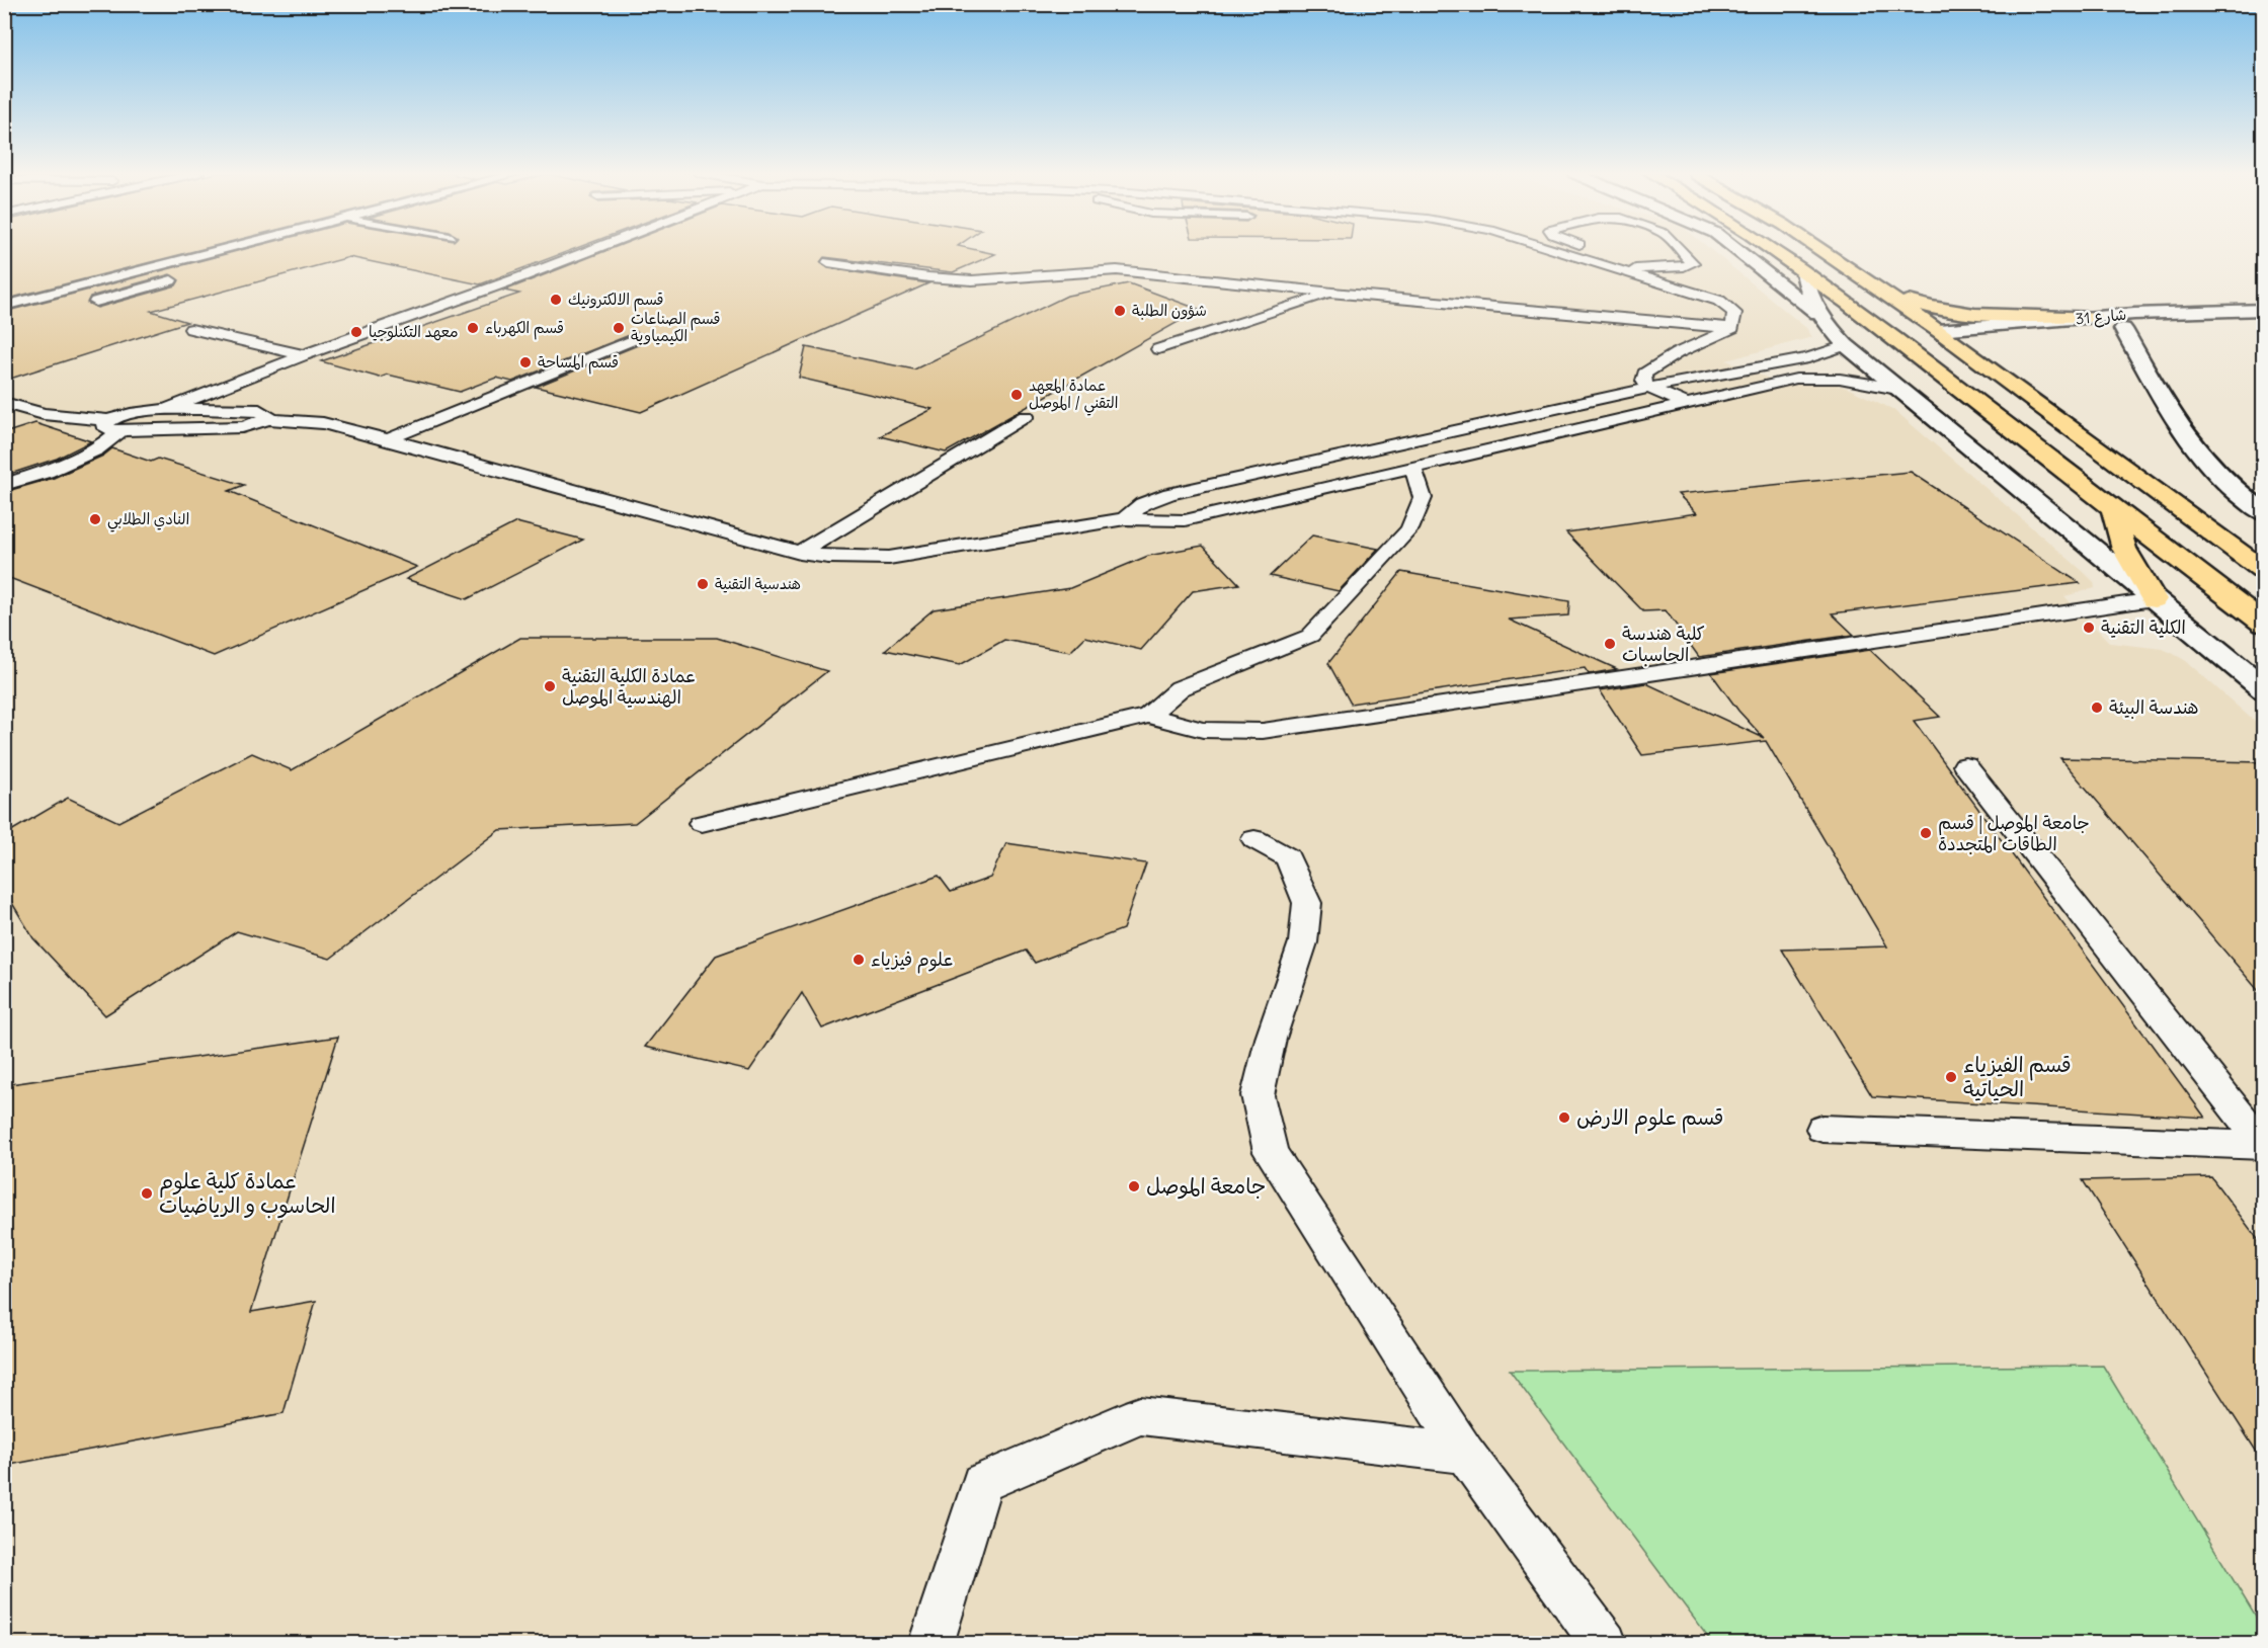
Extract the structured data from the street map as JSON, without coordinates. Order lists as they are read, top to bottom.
{
  "streets": {
    "street": ["شارع 31"]
  },
  "places": [
    "قسم الالكترونيك",
    "شؤون الطلبة",
    "قسم الكهرباء",
    "قسم الصناعات الكيمياوية",
    "معهد التكنلوجيا",
    "قسم المساحة",
    "عمادة المعهد التقني / الموصل",
    "النادي الطلابي",
    "هندسية التقنية",
    "الكلية التقنية",
    "كلية هندسة الحاسبات",
    "عمادة الكلية التقنية الهندسية الموصل",
    "هندسة البيئة",
    "جامعة الموصل | قسم الطاقات المتجددة",
    "علوم فيزياء",
    "قسم الفيزياء الحياتية",
    "قسم علوم الارض",
    "جامعة الموصل",
    "عمادة كلية علوم الحاسوب و الرياضيات"
  ]
}
